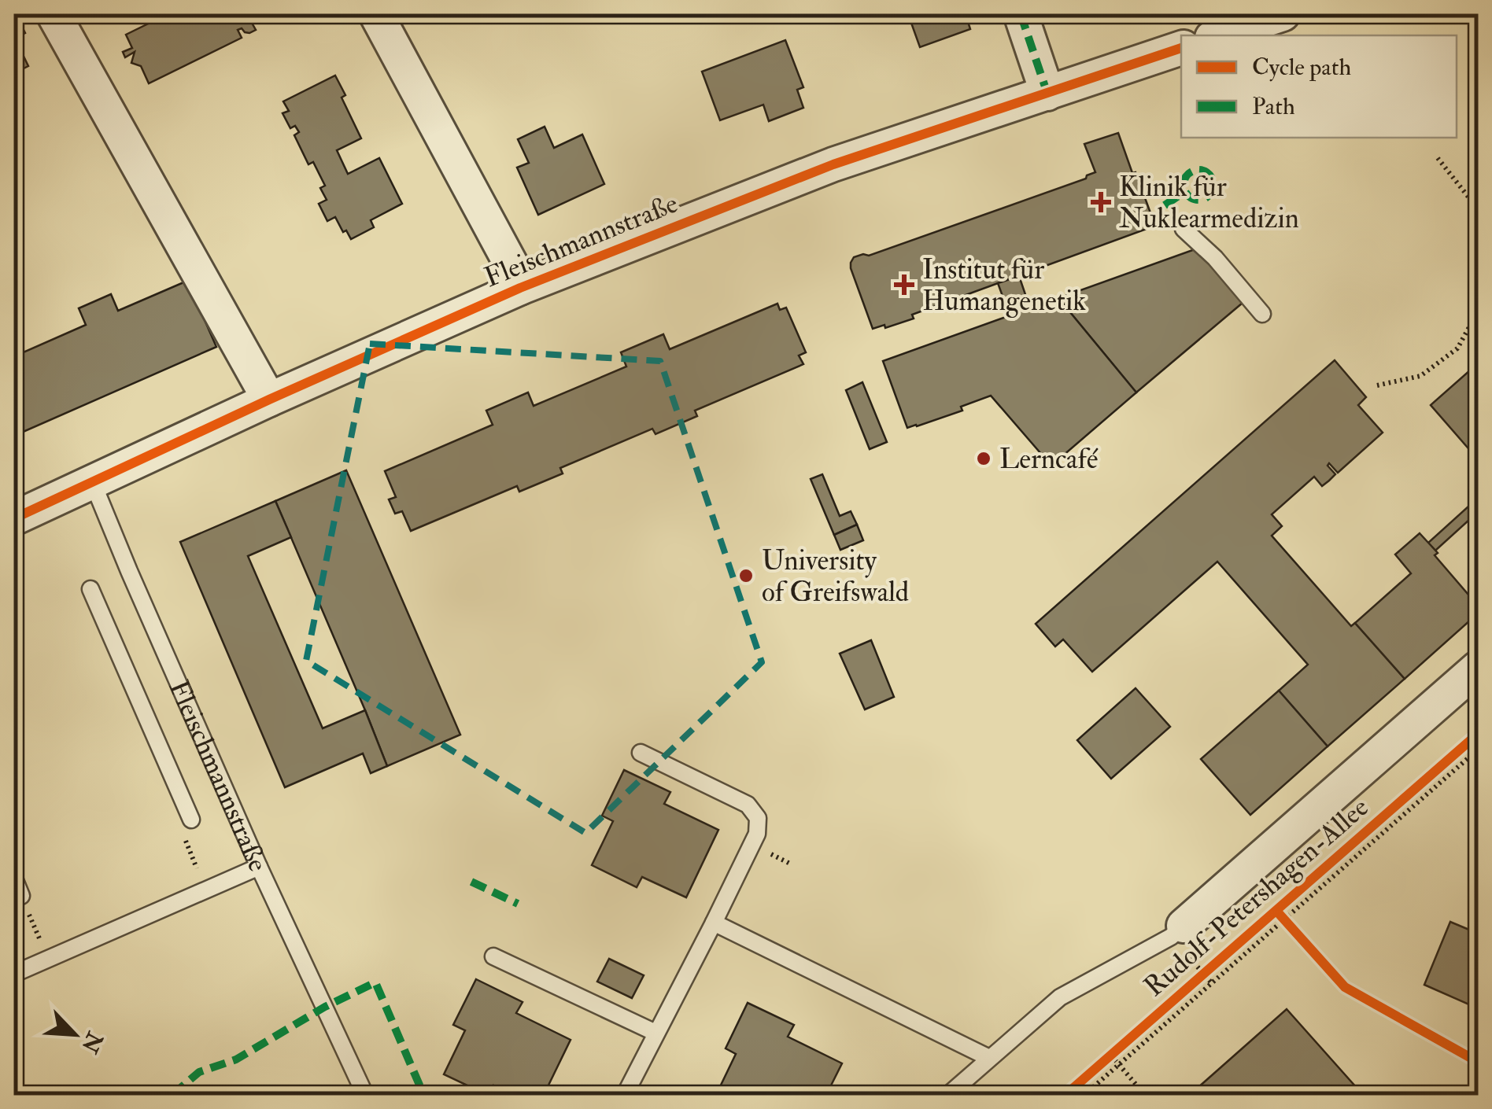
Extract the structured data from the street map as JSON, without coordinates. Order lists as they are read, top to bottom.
{
  "streets": {
    "street": ["Fleischmannstraße"],
    "cycle path": ["Rudolf-Petershagen-Allee"]
  },
  "places": {
    "health": ["Klinik für Nuklearmedizin", "Institut für Humangenetik"],
    "other": ["Lerncafé", "University of Greifswald"]
  },
  "legend": ["Cycle path", "Path"],
  "north": "bottom right"
}
